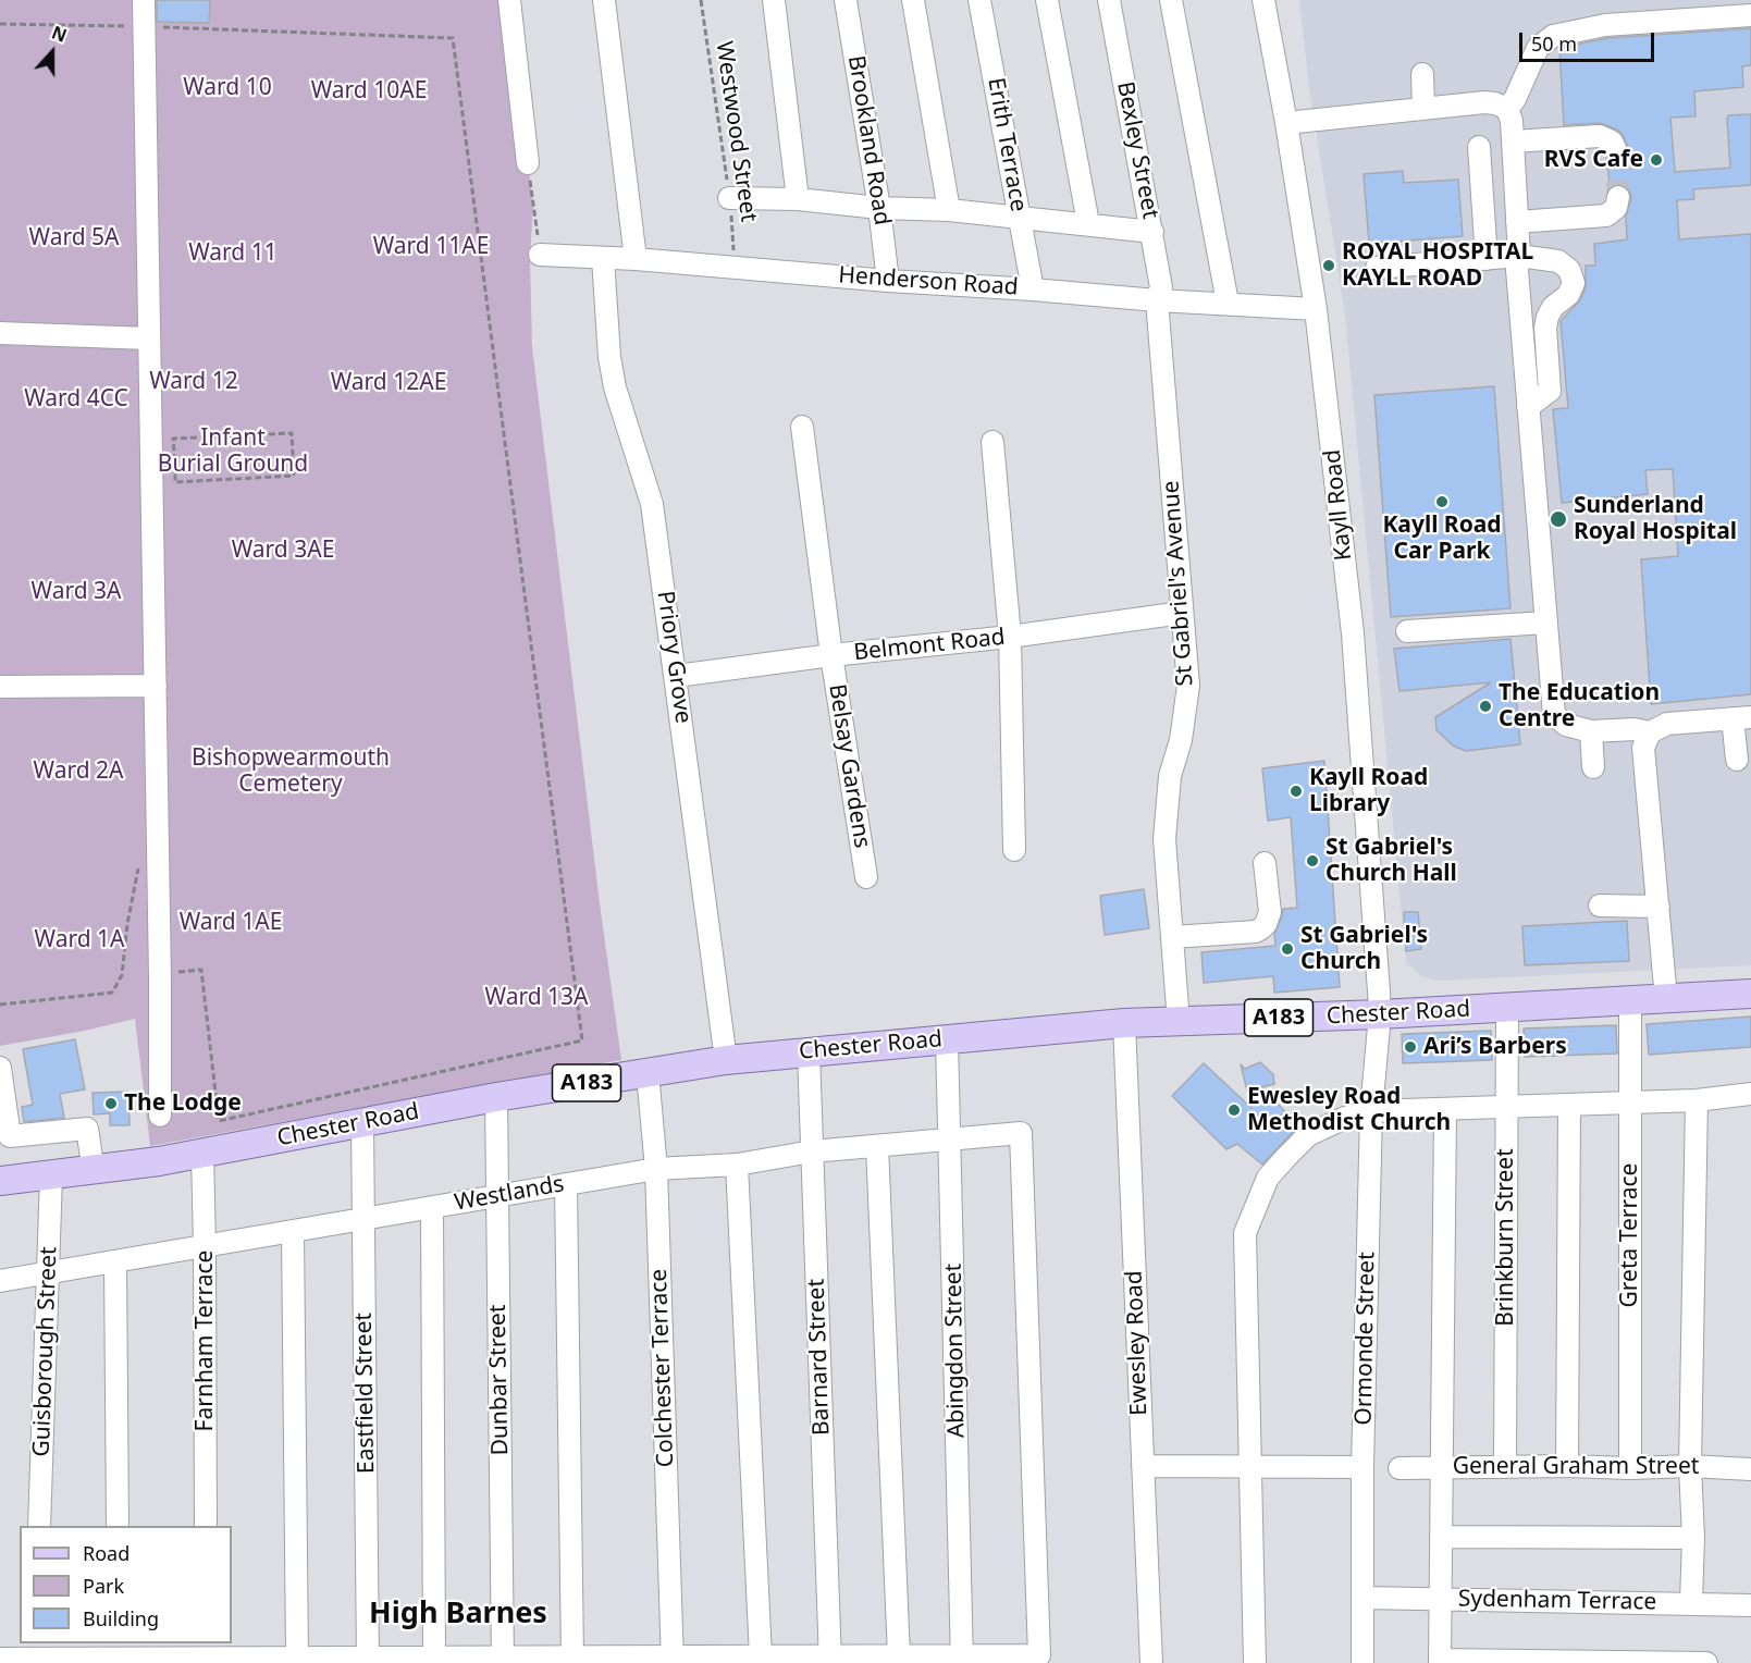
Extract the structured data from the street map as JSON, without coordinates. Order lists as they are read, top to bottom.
{
  "streets": {
    "main road": ["Chester Road", "A183"],
    "street": [
      "Brookland Road",
      "Erith Terrace",
      "Bexley Street",
      "Henderson Road",
      "Kayll Road",
      "St Gabriel's Avenue",
      "Belmont Road",
      "Priory Grove",
      "Belsay Gardens",
      "Westlands",
      "Greta Terrace",
      "Brinkburn Street",
      "Ormonde Street",
      "Farnham Terrace",
      "Ewesley Road",
      "Abingdon Street",
      "Guisborough Street",
      "Barnard Street",
      "Colchester Terrace",
      "Dunbar Street",
      "Eastfield Street",
      "General Graham Street",
      "Sydenham Terrace"
    ],
    "path": ["Westwood Street"]
  },
  "crossings": [
    ["Westwood Street", "Henderson Road"],
    ["Brookland Road", "Henderson Road"],
    ["Erith Terrace", "Henderson Road"],
    ["Bexley Street", "Henderson Road"],
    ["Bexley Street", "St Gabriel's Avenue"],
    ["Henderson Road", "Kayll Road"],
    ["Henderson Road", "St Gabriel's Avenue"],
    ["Henderson Road", "Priory Grove"],
    ["Kayll Road", "Chester Road"],
    ["Kayll Road", "Ormonde Street"],
    ["St Gabriel's Avenue", "Belmont Road"],
    ["St Gabriel's Avenue", "Chester Road"],
    ["Belmont Road", "Priory Grove"],
    ["Belmont Road", "Belsay Gardens"],
    ["Priory Grove", "Chester Road"],
    ["Chester Road", "Greta Terrace"],
    ["Chester Road", "Brinkburn Street"],
    ["Chester Road", "Ormonde Street"],
    ["Chester Road", "Farnham Terrace"],
    ["Chester Road", "Ewesley Road"],
    ["Chester Road", "Abingdon Street"],
    ["Chester Road", "Guisborough Street"],
    ["Chester Road", "Barnard Street"],
    ["Chester Road", "Colchester Terrace"],
    ["Chester Road", "Dunbar Street"],
    ["Chester Road", "Eastfield Street"],
    ["Westlands", "Farnham Terrace"],
    ["Westlands", "Abingdon Street"],
    ["Westlands", "Guisborough Street"],
    ["Westlands", "Barnard Street"],
    ["Westlands", "Colchester Terrace"],
    ["Westlands", "Dunbar Street"],
    ["Westlands", "Eastfield Street"],
    ["Greta Terrace", "General Graham Street"],
    ["Brinkburn Street", "General Graham Street"],
    ["Ormonde Street", "Sydenham Terrace"]
  ],
  "districts": ["High Barnes"],
  "parks": [
    "Ward 10",
    "Ward 10AE",
    "Ward 5A",
    "Ward 11AE",
    "Ward 11",
    "Ward 12",
    "Ward 12AE",
    "Ward 4CC",
    "Infant Burial Ground",
    "Ward 3AE",
    "Ward 3A",
    "Bishopwearmouth Cemetery",
    "Ward 2A",
    "Ward 1AE",
    "Ward 1A",
    "Ward 13A"
  ],
  "places": [
    "RVS Cafe",
    "ROYAL HOSPITAL KAYLL ROAD",
    "Kayll Road Car Park",
    "Sunderland Royal Hospital",
    "The Education Centre",
    "Kayll Road Library",
    "St Gabriel's Church Hall",
    "St Gabriel's Church",
    "Ari’s Barbers",
    "The Lodge",
    "Ewesley Road Methodist Church"
  ],
  "legend": ["Road", "Park", "Building"],
  "scale_bar": "50 m",
  "north": "top"
}
